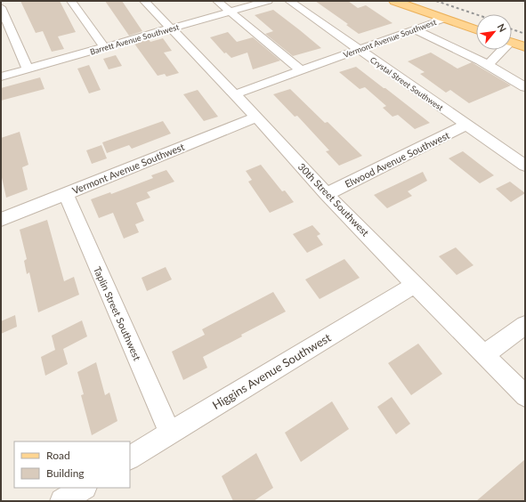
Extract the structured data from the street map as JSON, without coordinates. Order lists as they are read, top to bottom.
{
  "streets": {
    "street": [
      "Vermont Avenue Southwest",
      "Barrett Avenue Southwest",
      "Crystal Street Southwest",
      "Elwood Avenue Southwest",
      "30th Street Southwest",
      "Taplin Street Southwest",
      "Higgins Avenue Southwest"
    ]
  },
  "crossings": [
    ["Vermont Avenue Southwest", "Crystal Street Southwest"],
    ["Vermont Avenue Southwest", "30th Street Southwest"],
    ["Vermont Avenue Southwest", "Taplin Street Southwest"],
    ["Barrett Avenue Southwest", "30th Street Southwest"],
    ["Crystal Street Southwest", "Elwood Avenue Southwest"],
    ["Elwood Avenue Southwest", "30th Street Southwest"],
    ["30th Street Southwest", "Higgins Avenue Southwest"],
    ["Taplin Street Southwest", "Higgins Avenue Southwest"]
  ],
  "legend": ["Road", "Building"],
  "north": "top right"
}
